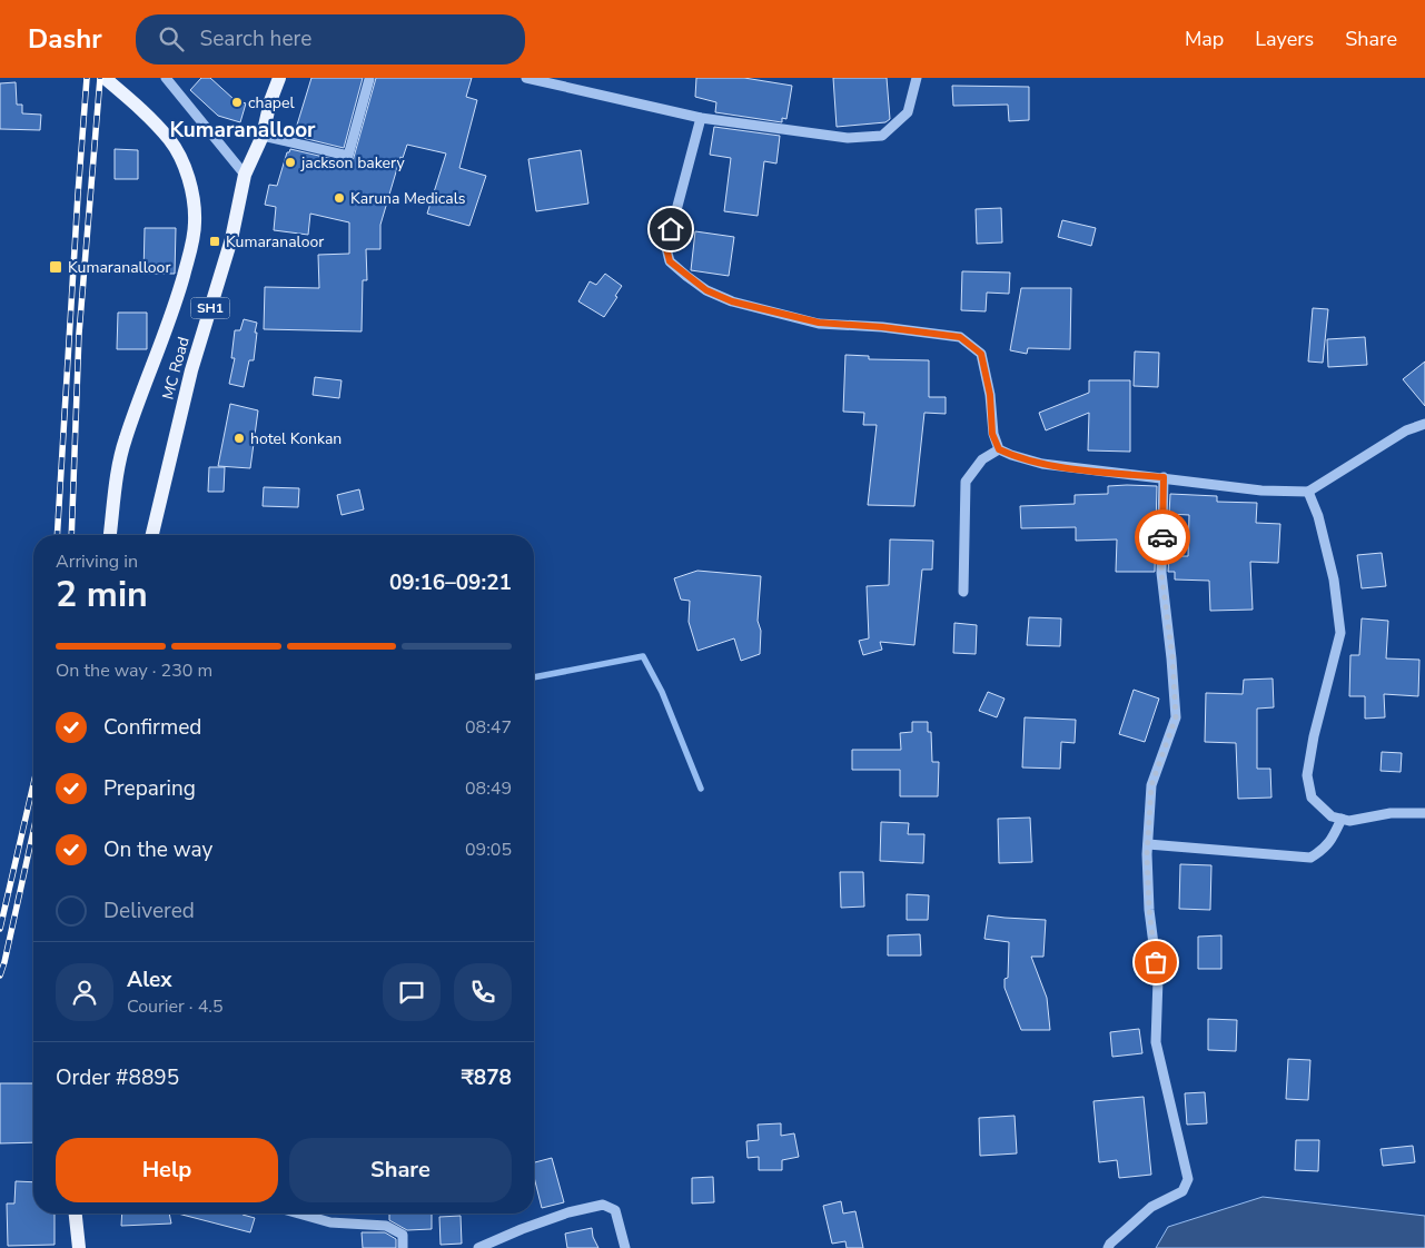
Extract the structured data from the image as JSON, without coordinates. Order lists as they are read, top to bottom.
{
  "streets": {
    "main road": ["SH1", "MC Road"]
  },
  "districts": ["Kumaranalloor"],
  "places": {
    "other": [
      "chapel",
      "jackson bakery",
      "Karuna Medicals",
      "hotel Konkan"
    ],
    "transit": ["Kumaranaloor", "Kumaranalloor"]
  },
  "page": {
    "header": "Dashr",
    "search": "Search here",
    "nav": ["Map", "Layers", "Share"],
    "heading": ["2 min", "Arriving in", "09:16–09:21"],
    "panel": [
      "Alex",
      "Courier · 4.5",
      "Order #8895",
      "₹878"
    ],
    "bar": "On the way · 230 m",
    "list": [
      ["Confirmed", "08:47"],
      ["Preparing", "08:49"],
      ["On the way", "09:05"],
      "Delivered"
    ],
    "buttons": ["Help", "Share"]
  }
}
